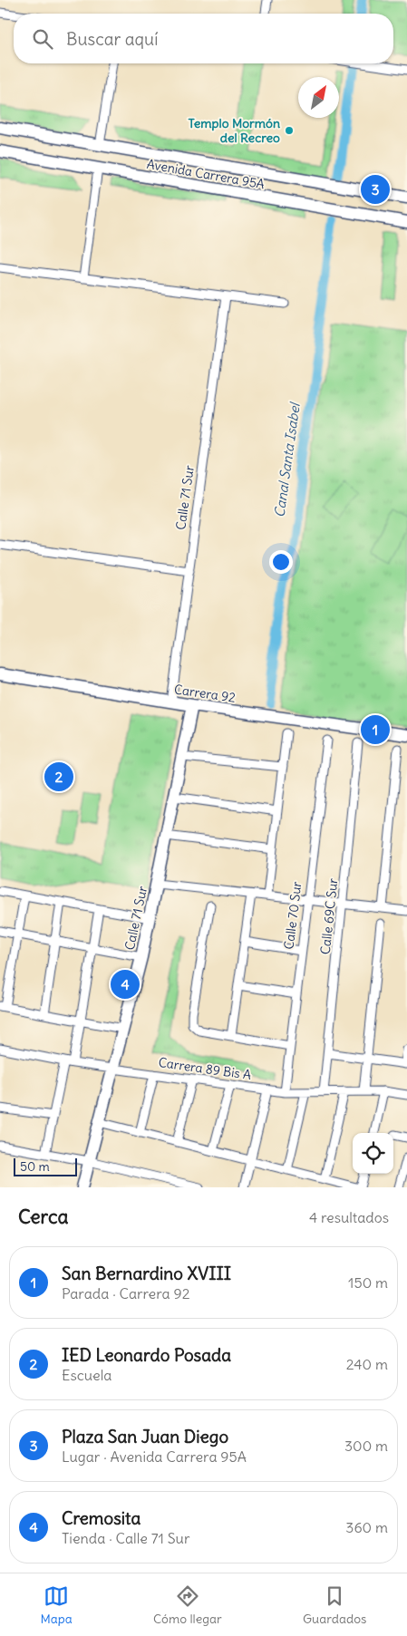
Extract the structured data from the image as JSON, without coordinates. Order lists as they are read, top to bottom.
{
  "streets": {
    "street": [
      "Avenida Carrera 95A",
      "Calle 71 Sur",
      "Carrera 92",
      "Calle 70 Sur",
      "Calle 69C Sur",
      "Carrera 89 Bis A"
    ]
  },
  "crossings": [
    ["Calle 71 Sur", "Carrera 92"],
    ["Calle 71 Sur", "Carrera 89 Bis A"],
    ["Calle 70 Sur", "Carrera 89 Bis A"],
    ["Calle 69C Sur", "Carrera 89 Bis A"]
  ],
  "water": ["Canal Santa Isabel"],
  "places": ["Templo Mormón del Recreo"],
  "scale_bar": "50 m",
  "north": "top right",
  "page": {
    "search": "Buscar aquí",
    "pins": [
      "3",
      "1",
      "2",
      "4"
    ],
    "scale": "50 m",
    "heading": ["Cerca", "4 resultados"],
    "list": [
      {
        "mark": "1",
        "name": "San Bernardino XVIII",
        "note": "Parada · Carrera 92",
        "value": "150 m"
      },
      {
        "mark": "2",
        "name": "IED Leonardo Posada",
        "note": "Escuela",
        "value": "240 m"
      },
      {
        "mark": "3",
        "name": "Plaza San Juan Diego",
        "note": "Lugar · Avenida Carrera 95A",
        "value": "300 m"
      },
      {
        "mark": "4",
        "name": "Cremosita",
        "note": "Tienda · Calle 71 Sur",
        "value": "360 m"
      }
    ],
    "nav": ["Mapa", "Cómo llegar", "Guardados"]
  }
}
